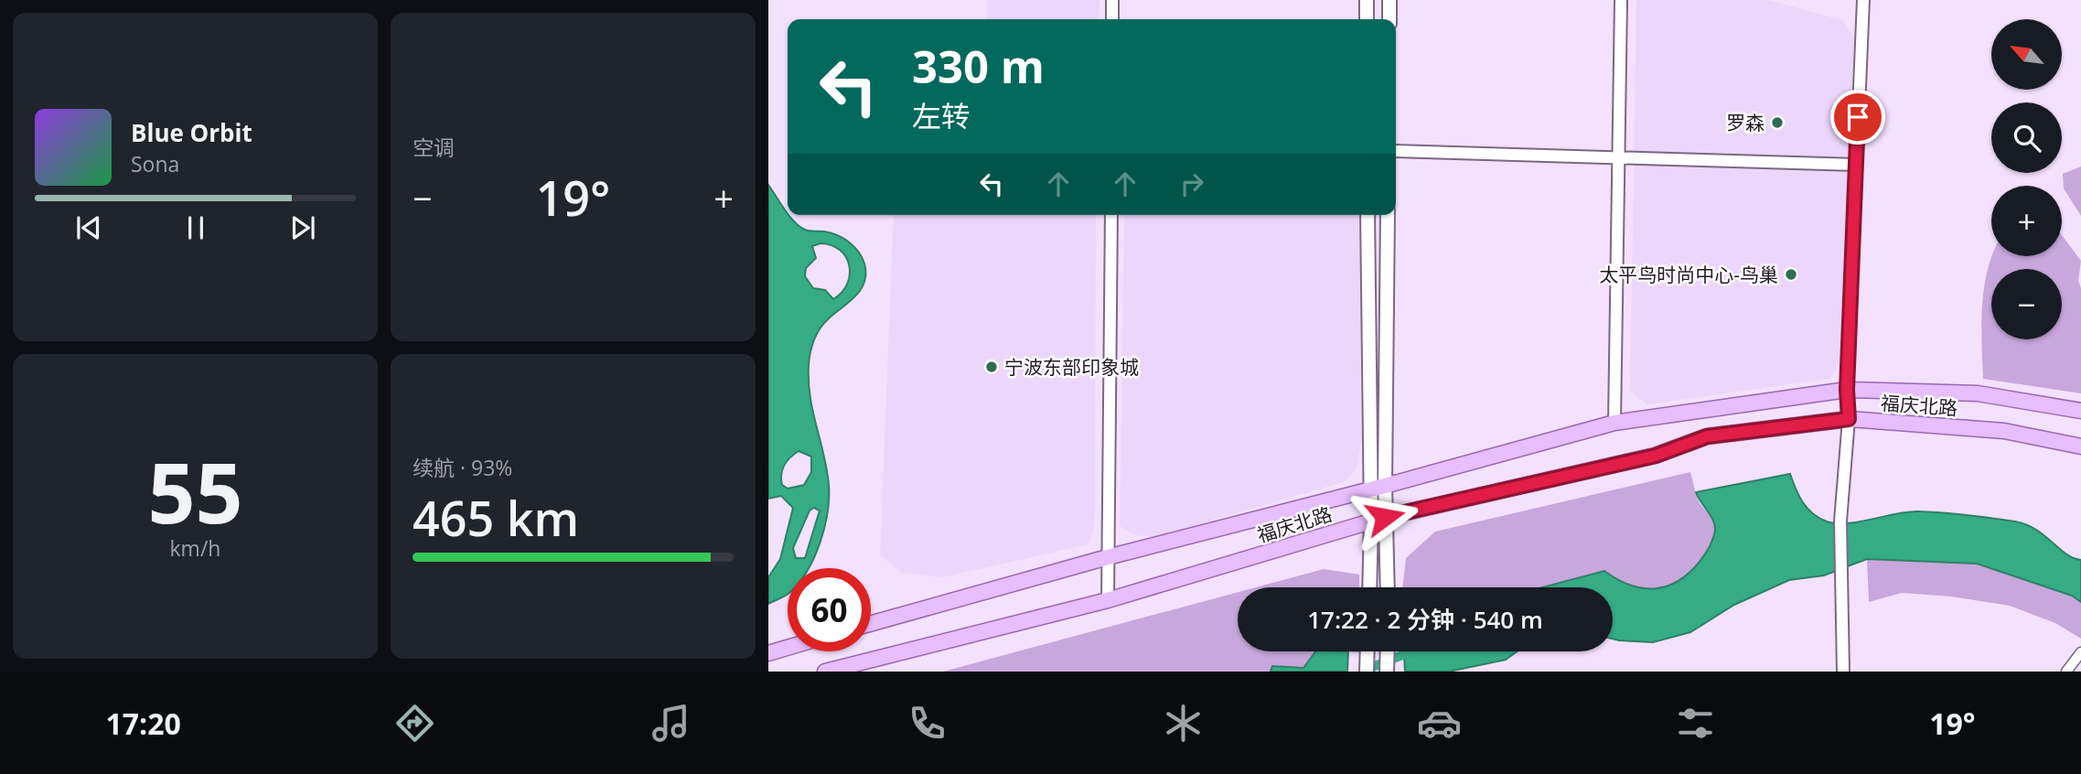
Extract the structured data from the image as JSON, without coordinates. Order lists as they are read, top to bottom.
{
  "streets": {
    "main road": ["福庆北路"]
  },
  "places": ["罗森", "太平鸟时尚中心-鸟巢", "宁波东部印象城"],
  "north": "top left",
  "page": {
    "tile": [
      "空调",
      ["55", "km/h"],
      ["续航 · 93%", "465 km"]
    ],
    "map_buttons": ["+", "−"],
    "turn": ["330 m", "左转"],
    "song": ["Blue Orbit", "Sona"],
    "heat": ["−", "19°", "+"],
    "limit": "60",
    "trip": "17:22 · 2 分钟 · 540 m",
    "tabs": ["17:20", "19°"]
  }
}
